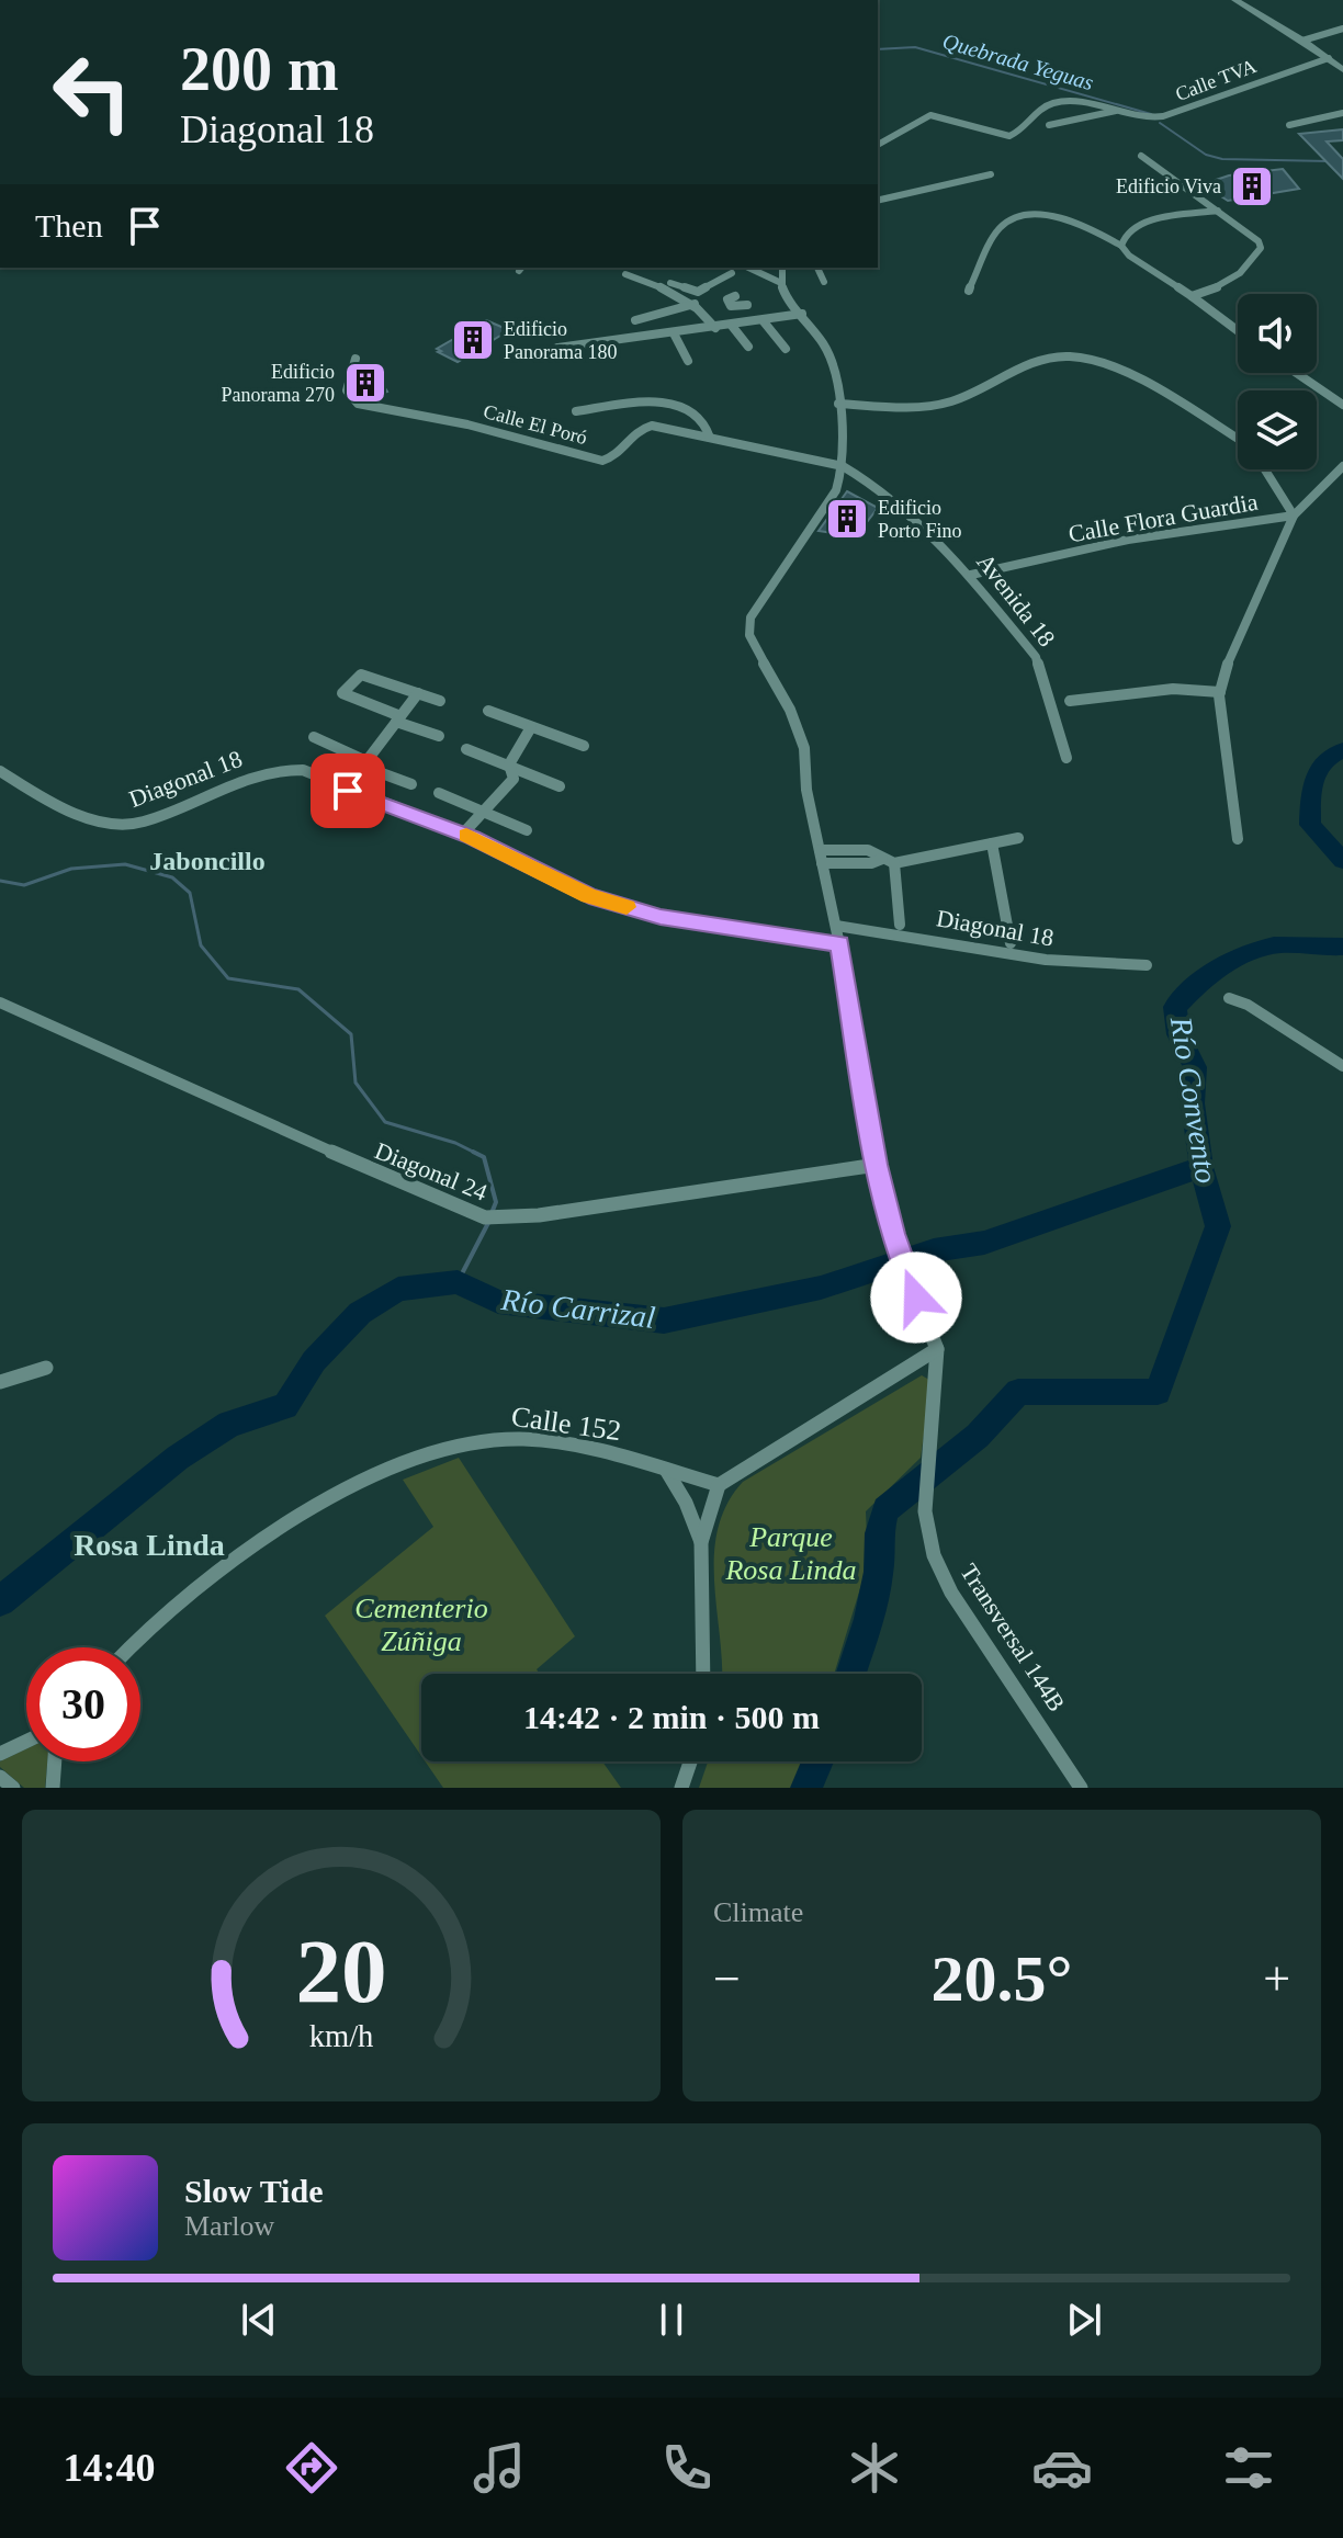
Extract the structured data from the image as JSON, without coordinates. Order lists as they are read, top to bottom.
{
  "streets": {
    "street": [
      "Calle TVA",
      "Calle El Poró",
      "Calle Flora Guardia",
      "Avenida 18",
      "Diagonal 18",
      "Diagonal 24",
      "Calle 152",
      "Transversal 144B"
    ]
  },
  "crossings": [
    ["Calle El Poró", "Avenida 18"],
    ["Calle El Poró", "Transversal 144B"],
    ["Calle Flora Guardia", "Avenida 18"],
    ["Avenida 18", "Transversal 144B"],
    ["Diagonal 18", "Transversal 144B"],
    ["Diagonal 24", "Transversal 144B"]
  ],
  "districts": ["Jaboncillo", "Rosa Linda"],
  "water": ["Quebrada Yeguas", "Río Convento", "Río Carrizal"],
  "parks": ["Parque Rosa Linda", "Cementerio Zúñiga"],
  "places": {
    "building": [
      "Edificio Viva",
      "Edificio Panorama 180",
      "Edificio Panorama 270",
      "Edificio Porto Fino"
    ]
  },
  "page": {
    "turn": ["200 m", "Diagonal 18"],
    "then": "Then",
    "limit": "30",
    "trip": "14:42 · 2 min · 500 m",
    "tile": "Climate",
    "heat": ["−", "20.5°", "+"],
    "song": ["Slow Tide", "Marlow"],
    "tabs": "14:40",
    "gauge": ["20", "km/h"]
  }
}
